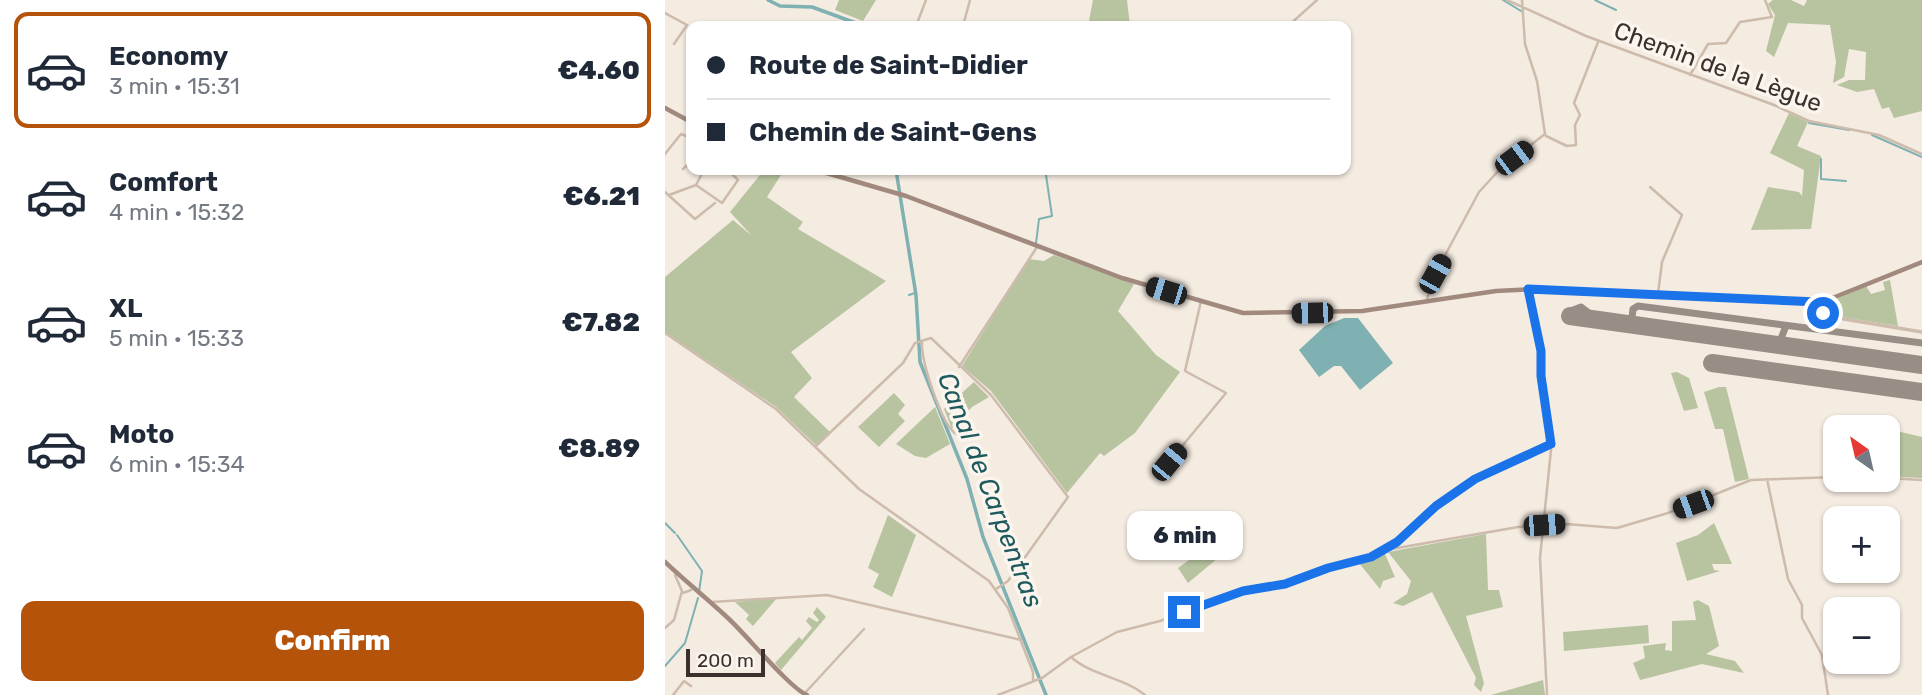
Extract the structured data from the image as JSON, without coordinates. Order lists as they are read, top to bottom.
{
  "streets": {
    "street": ["Chemin de la Lègue"]
  },
  "water": ["Canal de Carpentras"],
  "scale_bar": "200 m",
  "north": "top left",
  "page": {
    "list": [
      {
        "name": "Economy",
        "note": "3 min · 15:31",
        "value": "€4.60"
      },
      {
        "name": "Comfort",
        "note": "4 min · 15:32",
        "value": "€6.21"
      },
      {
        "name": "XL",
        "note": "5 min · 15:33",
        "value": "€7.82"
      },
      {
        "name": "Moto",
        "note": "6 min · 15:34",
        "value": "€8.89"
      }
    ],
    "banner": ["Route de Saint-Didier", "Chemin de Saint-Gens"],
    "map_buttons": ["+", "−"],
    "bubble": "6 min",
    "buttons": "Confirm",
    "scale": "200 m"
  }
}
